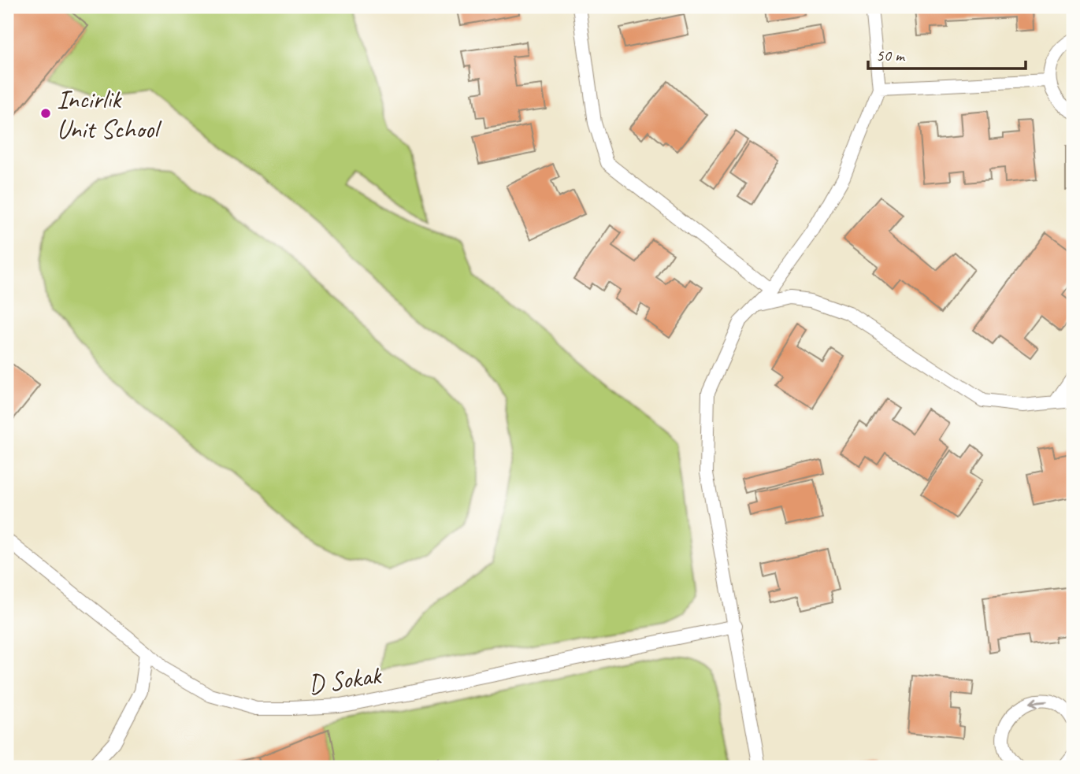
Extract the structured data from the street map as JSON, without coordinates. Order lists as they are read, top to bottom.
{
  "streets": {
    "lane": ["D Sokak"]
  },
  "places": ["Incirlik Unit School"],
  "scale_bar": "50 m"
}
